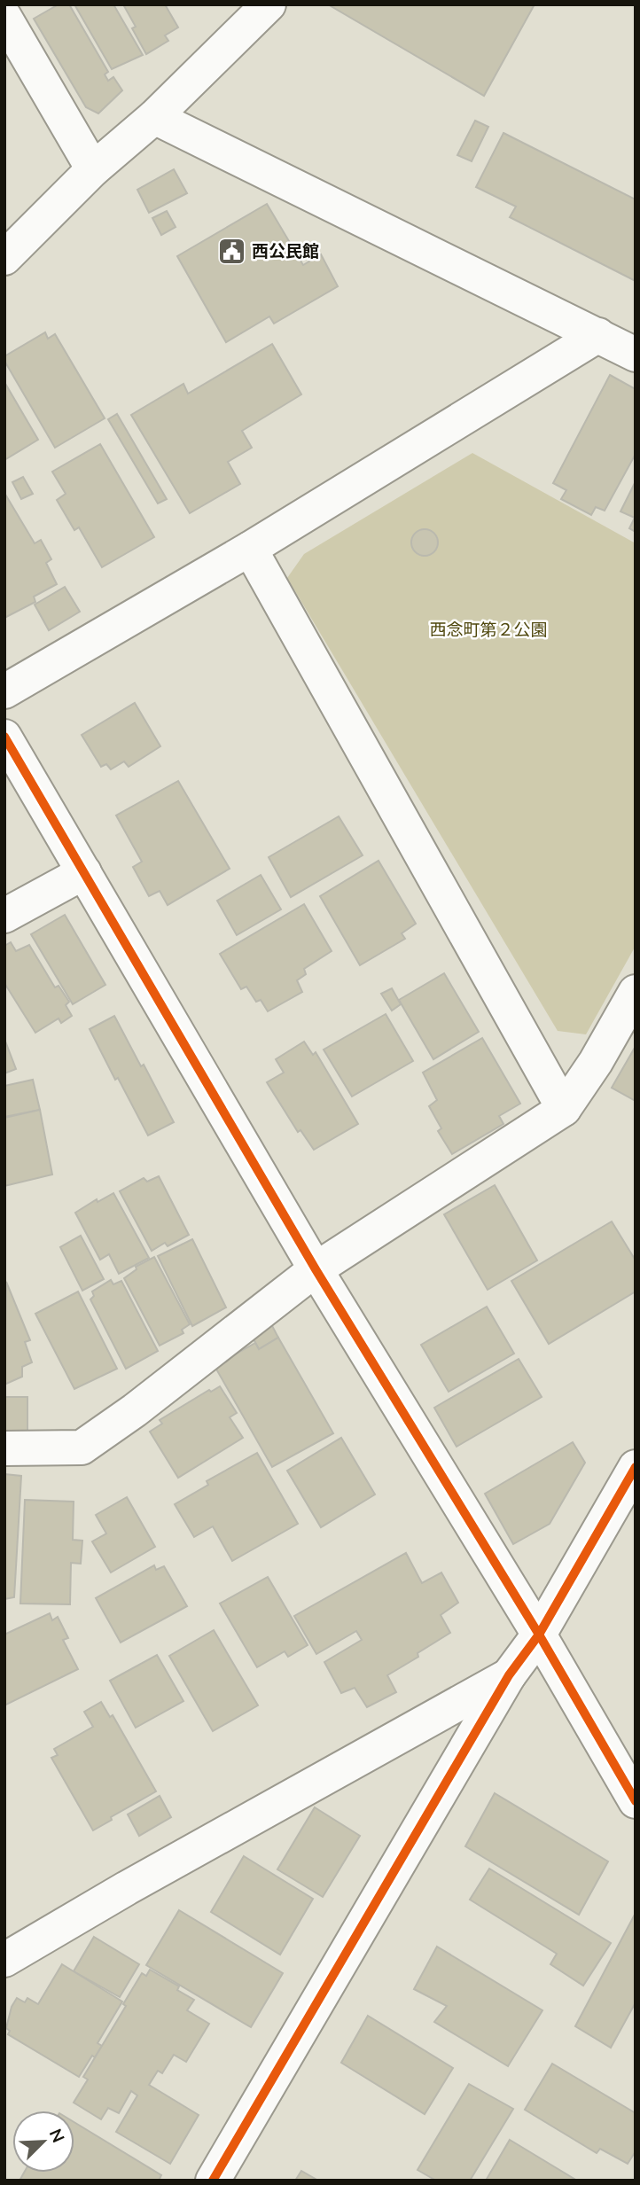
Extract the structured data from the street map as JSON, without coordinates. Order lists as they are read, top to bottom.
{
  "parks": ["西念町第２公園"],
  "places": {
    "public building": ["西公民館"]
  },
  "north": "top right"
}
